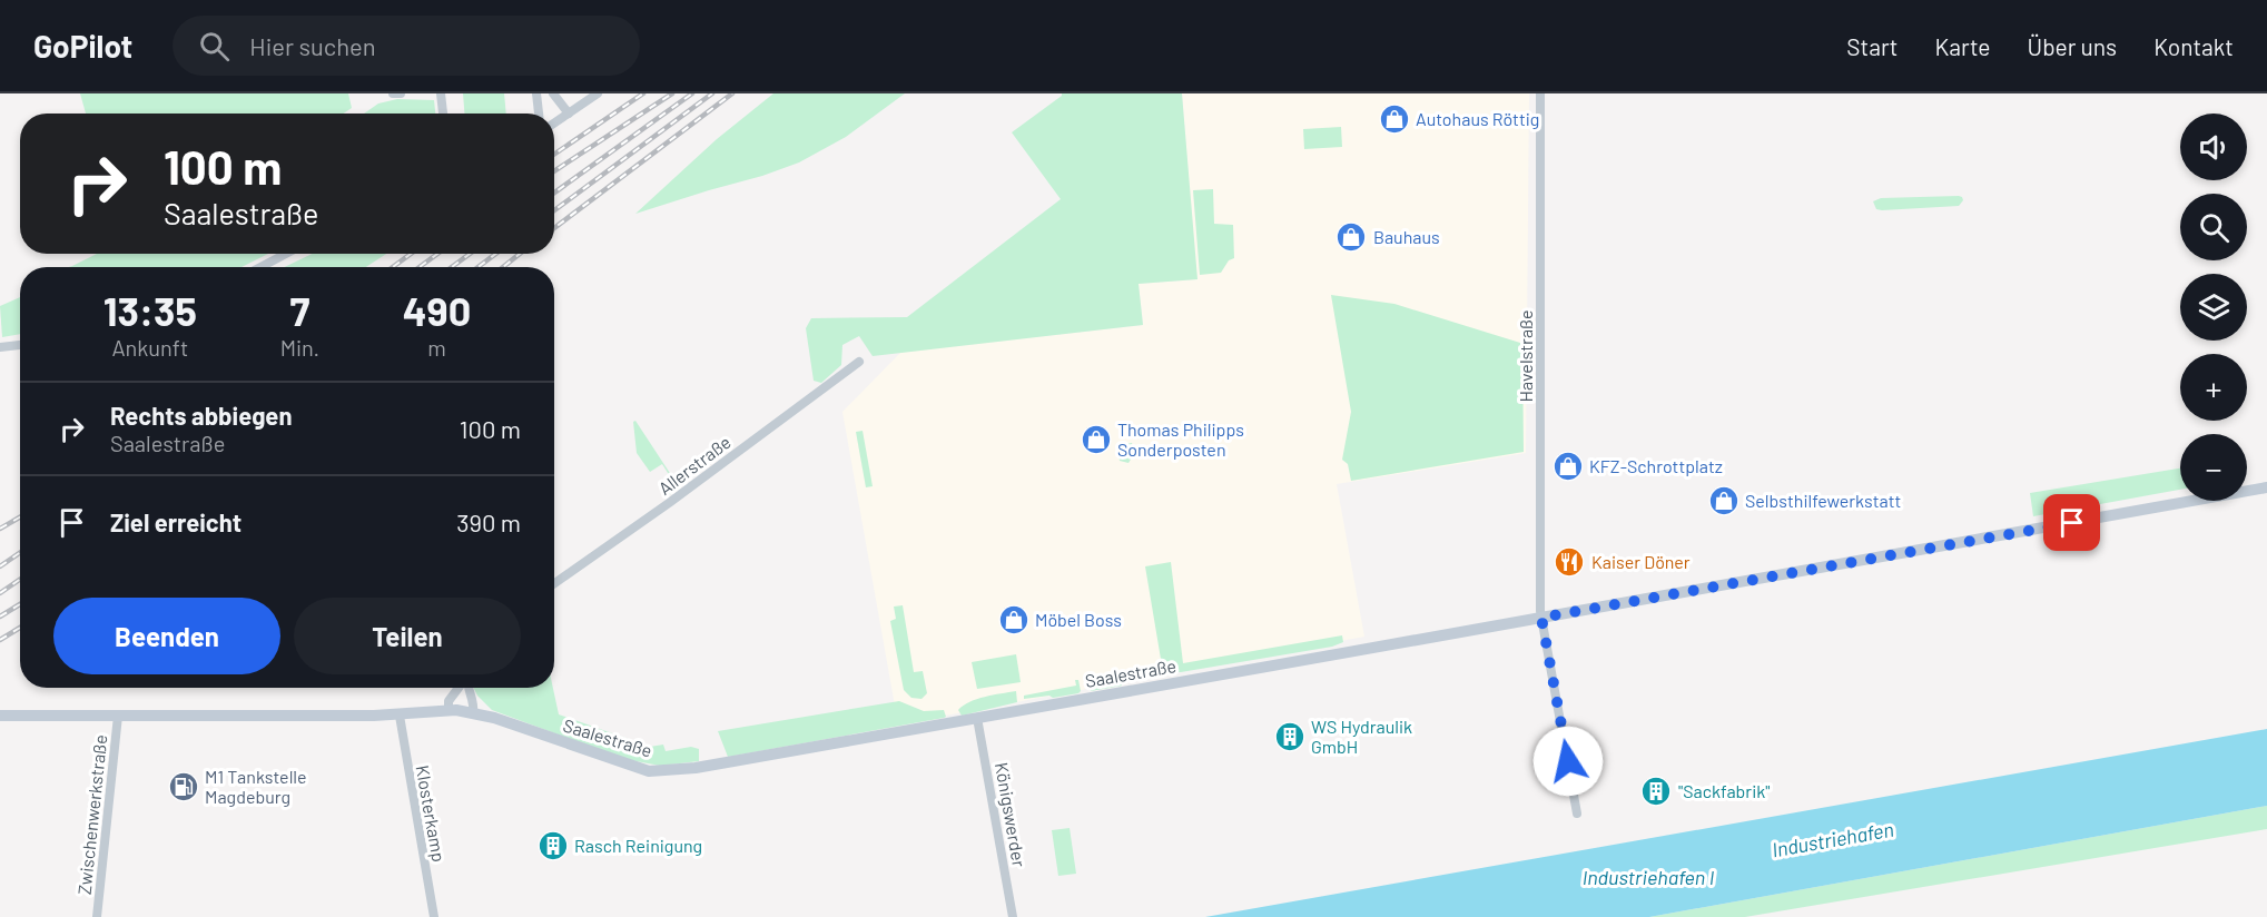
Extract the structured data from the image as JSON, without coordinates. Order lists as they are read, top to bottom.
{
  "streets": {
    "main road": ["Saalestraße"],
    "street": [
      "Havelstraße",
      "Allerstraße",
      "Klosterkamp",
      "Zwischenwerkstraße",
      "Königswerder"
    ]
  },
  "crossings": [
    ["Havelstraße", "Saalestraße"],
    ["Saalestraße", "Klosterkamp"],
    ["Saalestraße", "Zwischenwerkstraße"],
    ["Saalestraße", "Königswerder"]
  ],
  "water": ["Industriehafen", "Industriehafen I"],
  "places": {
    "shop": [
      "Autohaus Röttig",
      "Bauhaus",
      "Thomas Philipps Sonderposten",
      "KFZ-Schrottplatz",
      "Selbsthilfewerkstatt",
      "Möbel Boss"
    ],
    "restaurant": ["Kaiser Döner"],
    "building": ["WS Hydraulik GmbH", "\"Sackfabrik\"", "Rasch Reinigung"],
    "fuel station": ["M1 Tankstelle Magdeburg"]
  },
  "page": {
    "header": "GoPilot",
    "search": "Hier suchen",
    "nav": [
      "Start",
      "Karte",
      "Über uns",
      "Kontakt"
    ],
    "map_buttons": ["+", "−"],
    "turn": ["100 m", "Saalestraße"],
    "eta": [
      "13:35",
      "Ankunft",
      "7",
      "Min.",
      "490",
      "m"
    ],
    "list": [
      {
        "name": "Rechts abbiegen",
        "note": "Saalestraße",
        "value": "100 m"
      },
      {
        "name": "Ziel erreicht",
        "value": "390 m"
      }
    ],
    "buttons": ["Beenden", "Teilen"]
  }
}
